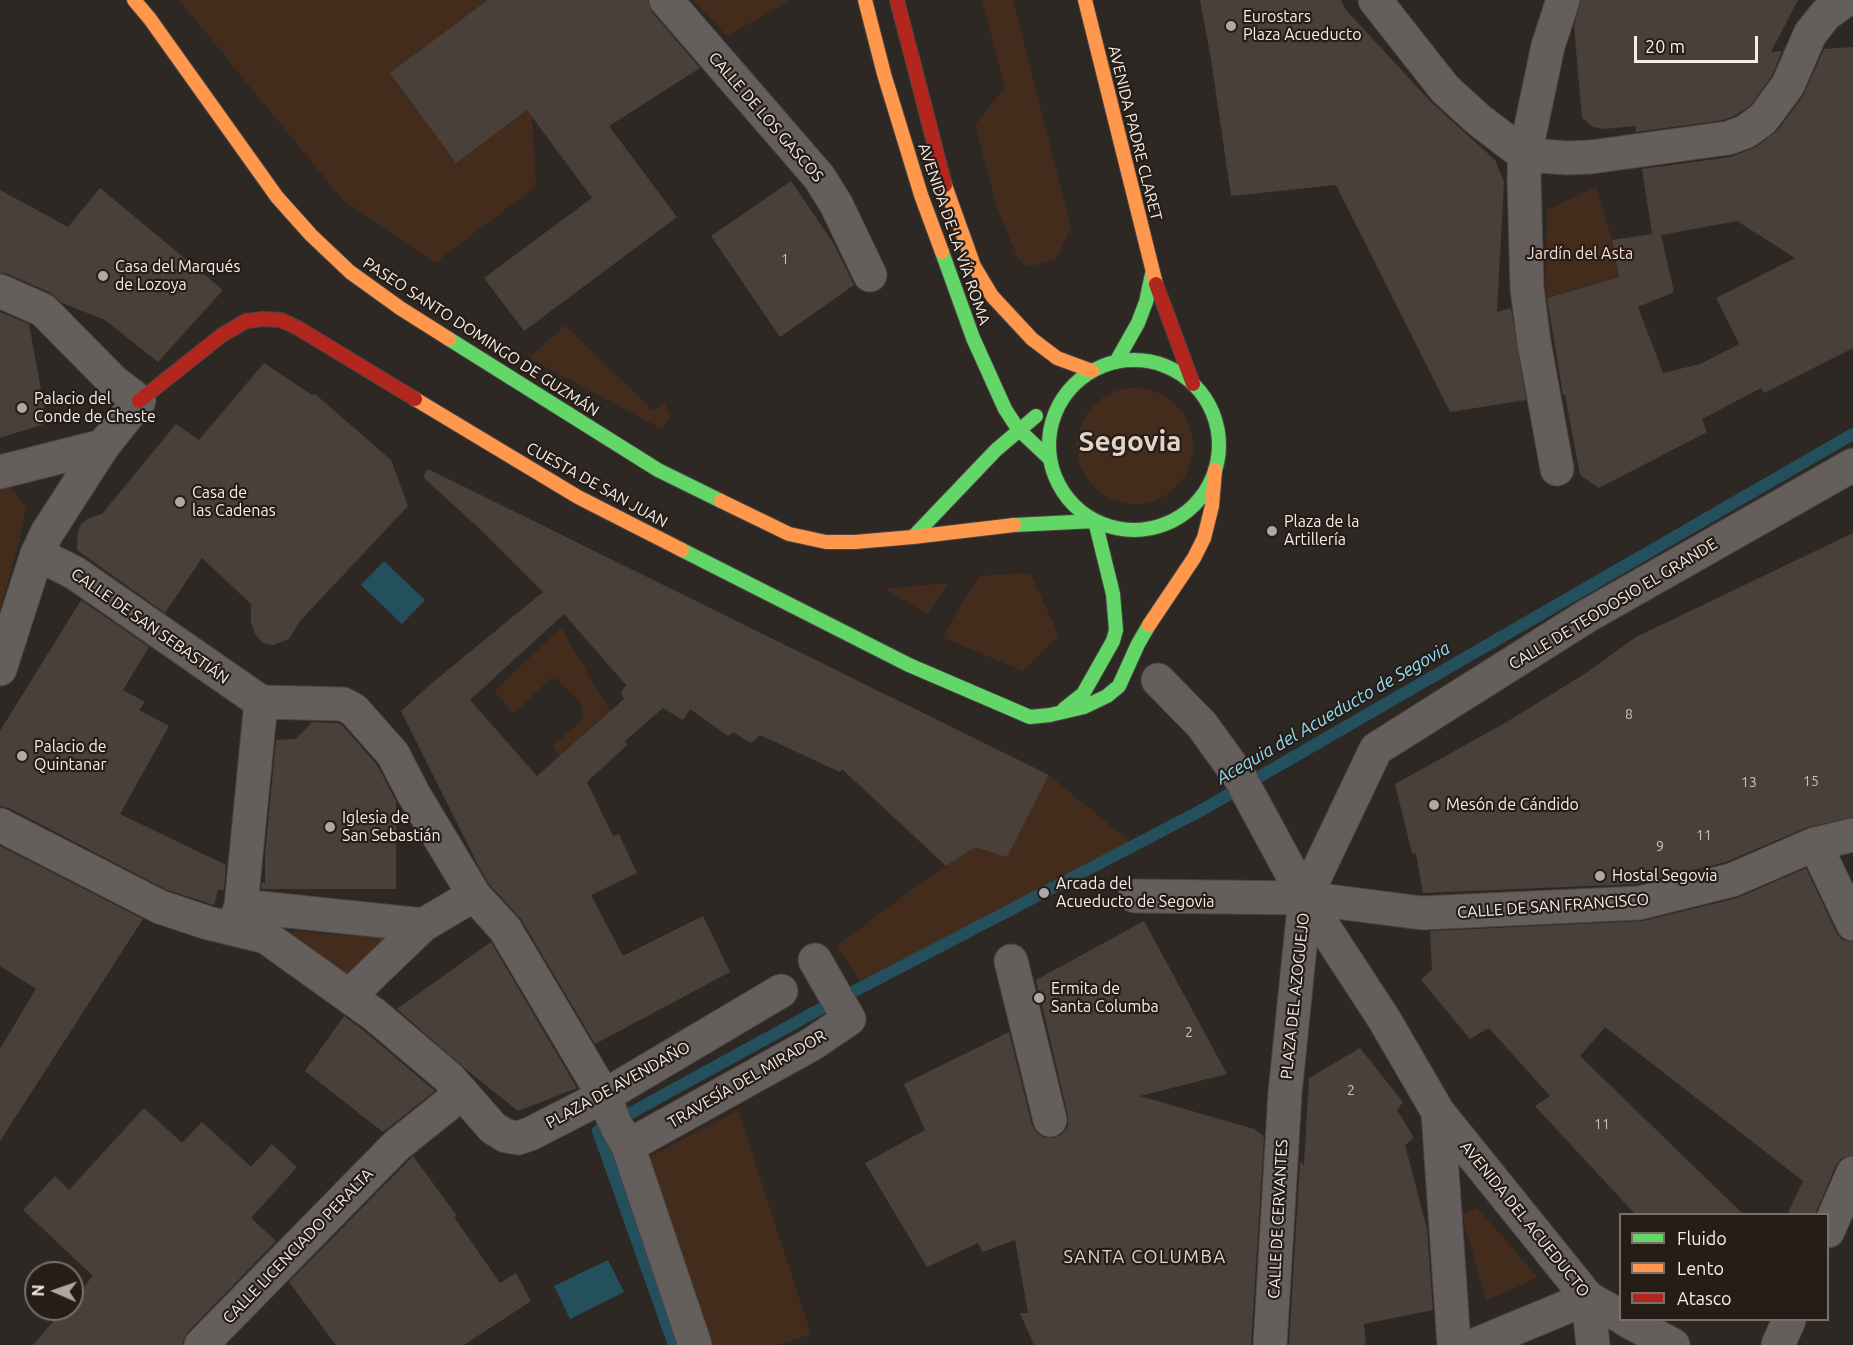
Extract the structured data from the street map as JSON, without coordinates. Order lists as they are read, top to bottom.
{
  "streets": {
    "main road": [
      "AVENIDA PADRE CLARET",
      "AVENIDA DE LA VÍA ROMA",
      "PASEO SANTO DOMINGO DE GUZMÁN",
      "CUESTA DE SAN JUAN"
    ],
    "street": [
      "CALLE DE LOS GASCOS",
      "CALLE DE TEODOSIO EL GRANDE",
      "CALLE DE SAN SEBASTIÁN",
      "CALLE DE SAN FRANCISCO",
      "PLAZA DEL AZOGUEJO",
      "TRAVESÍA DEL MIRADOR",
      "PLAZA DE AVENDAÑO",
      "CALLE DE CERVANTES",
      "AVENIDA DEL ACUEDUCTO",
      "CALLE LICENCIADO PERALTA"
    ]
  },
  "crossings": [
    ["AVENIDA PADRE CLARET", "AVENIDA DE LA VÍA ROMA"],
    ["AVENIDA PADRE CLARET", "PASEO SANTO DOMINGO DE GUZMÁN"],
    ["AVENIDA PADRE CLARET", "CUESTA DE SAN JUAN"],
    ["AVENIDA DE LA VÍA ROMA", "PASEO SANTO DOMINGO DE GUZMÁN"],
    ["AVENIDA DE LA VÍA ROMA", "CUESTA DE SAN JUAN"],
    ["PASEO SANTO DOMINGO DE GUZMÁN", "CUESTA DE SAN JUAN"],
    ["CALLE DE TEODOSIO EL GRANDE", "PLAZA DEL AZOGUEJO"],
    ["CALLE DE SAN FRANCISCO", "PLAZA DEL AZOGUEJO"],
    ["PLAZA DEL AZOGUEJO", "CALLE DE CERVANTES"],
    ["PLAZA DEL AZOGUEJO", "AVENIDA DEL ACUEDUCTO"],
    ["TRAVESÍA DEL MIRADOR", "PLAZA DE AVENDAÑO"],
    ["PLAZA DE AVENDAÑO", "CALLE LICENCIADO PERALTA"]
  ],
  "districts": ["Segovia", "SANTA COLUMBA"],
  "water": ["Acequia del Acueducto de Segovia"],
  "parks": ["Jardín del Asta"],
  "places": [
    "Eurostars Plaza Acueducto",
    "Casa del Marqués de Lozoya",
    "Palacio del Conde de Cheste",
    "Casa de las Cadenas",
    "Plaza de la Artillería",
    "Palacio de Quintanar",
    "Mesón de Cándido",
    "Iglesia de San Sebastián",
    "Hostal Segovia",
    "Arcada del Acueducto de Segovia",
    "Ermita de Santa Columba"
  ],
  "house_numbers": [
    "1",
    "8",
    "15",
    "13",
    "11",
    "9",
    "2",
    "2",
    "11"
  ],
  "legend": ["Fluido", "Lento", "Atasco"],
  "scale_bar": "20 m",
  "north": "left"
}
